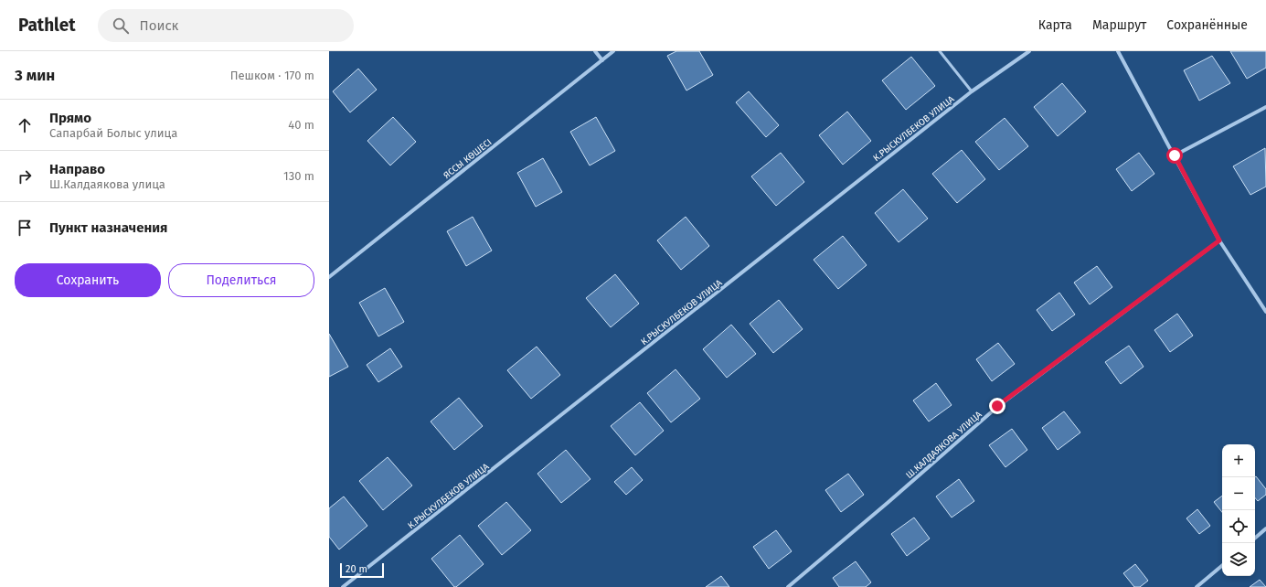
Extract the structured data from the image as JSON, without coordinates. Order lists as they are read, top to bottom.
{
  "streets": {
    "street": ["К.РЫСКУЛБЕКОВ УЛИЦА", "ЯССЫ КӨШЕСІ", "Ш.КАЛДАЯКОВА УЛИЦА"]
  },
  "scale_bar": "20 m",
  "page": {
    "header": "Pathlet",
    "search": "Поиск",
    "nav": ["Карта", "Маршрут", "Сохранённые"],
    "heading": ["3 мин", "Пешком · 170 m"],
    "list": [
      ["Прямо", "Сапарбай Болыс улица", "40 m"],
      ["Направо", "Ш.Калдаякова улица", "130 m"],
      "Пункт назначения"
    ],
    "buttons": ["Сохранить", "Поделиться"],
    "map_buttons": ["+", "−"],
    "scale": "20 m"
  }
}
